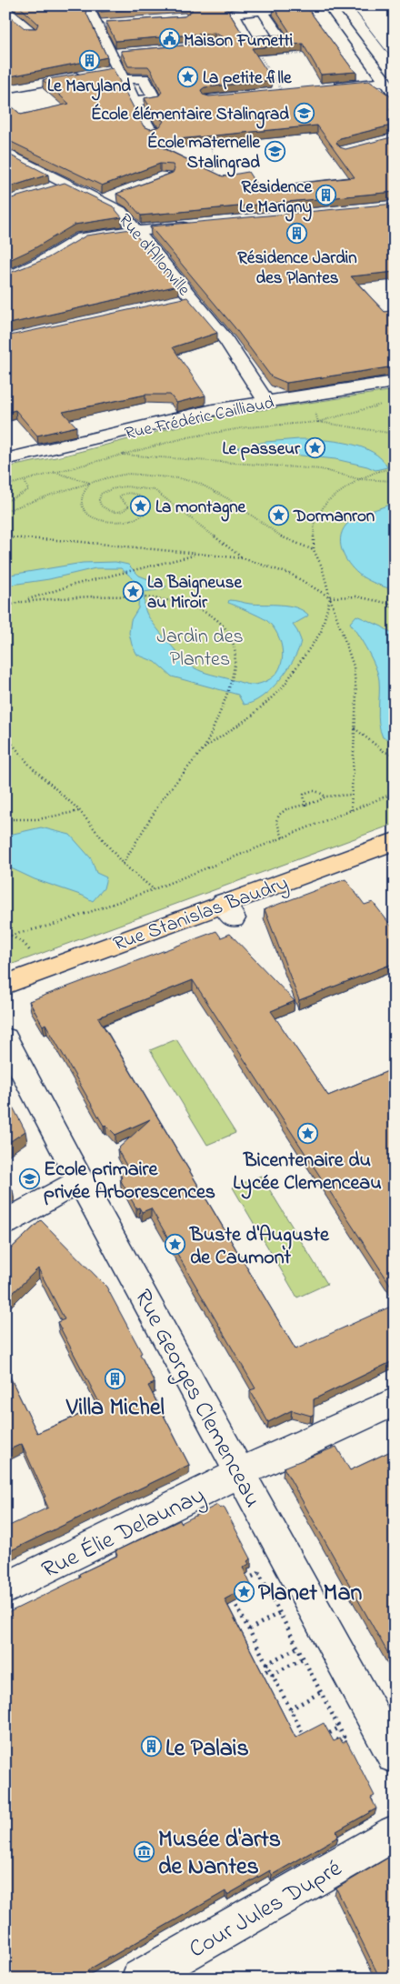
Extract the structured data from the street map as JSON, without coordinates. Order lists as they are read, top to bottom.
{
  "streets": {
    "main road": ["Rue Stanislas Baudry"],
    "street": [
      "Rue d'Allonville",
      "Rue Frédéric Cailliaud",
      "Rue Georges Clemenceau",
      "Rue Élie Delaunay",
      "Cour Jules Dupré"
    ]
  },
  "crossings": [
    ["Rue d'Allonville", "Rue Frédéric Cailliaud"],
    ["Rue Georges Clemenceau", "Rue Élie Delaunay"]
  ],
  "parks": ["Jardin des Plantes"],
  "places": {
    "public building": ["Maison Fumetti"],
    "building": [
      "Le Maryland",
      "Résidence Le Marigny",
      "Résidence Jardin des Plantes",
      "Villa Michel",
      "Le Palais"
    ],
    "place": [
      "La petite fille",
      "Le passeur",
      "La montagne",
      "Dormanron",
      "La Baigneuse au Miroir",
      "Bicentenaire du Lycée Clemenceau",
      "Buste d'Auguste de Caumont",
      "Planet Man"
    ],
    "school or university": ["École élémentaire Stalingrad", "École maternelle Stalingrad", "Ecole primaire privée Arborescences"],
    "museum": ["Musée d'arts de Nantes"]
  }
}
